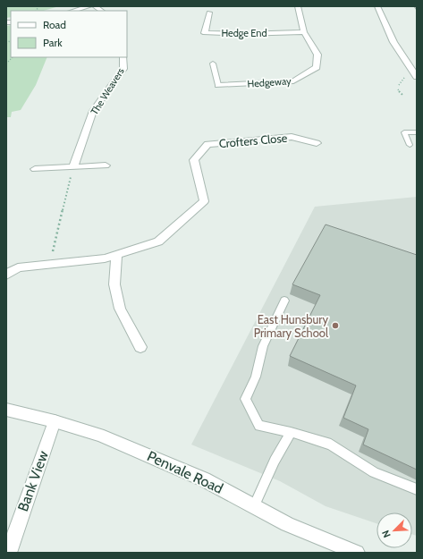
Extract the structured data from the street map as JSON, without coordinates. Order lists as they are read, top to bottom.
{
  "streets": {
    "street": [
      "Hedge End",
      "Hedgeway",
      "The Weavers",
      "Crofters Close",
      "Penvale Road",
      "Bank View"
    ]
  },
  "crossings": [
    ["Hedge End", "Hedgeway"],
    ["Penvale Road", "Bank View"]
  ],
  "places": ["East Hunsbury Primary School"],
  "legend": ["Road", "Park"],
  "north": "bottom left"
}
